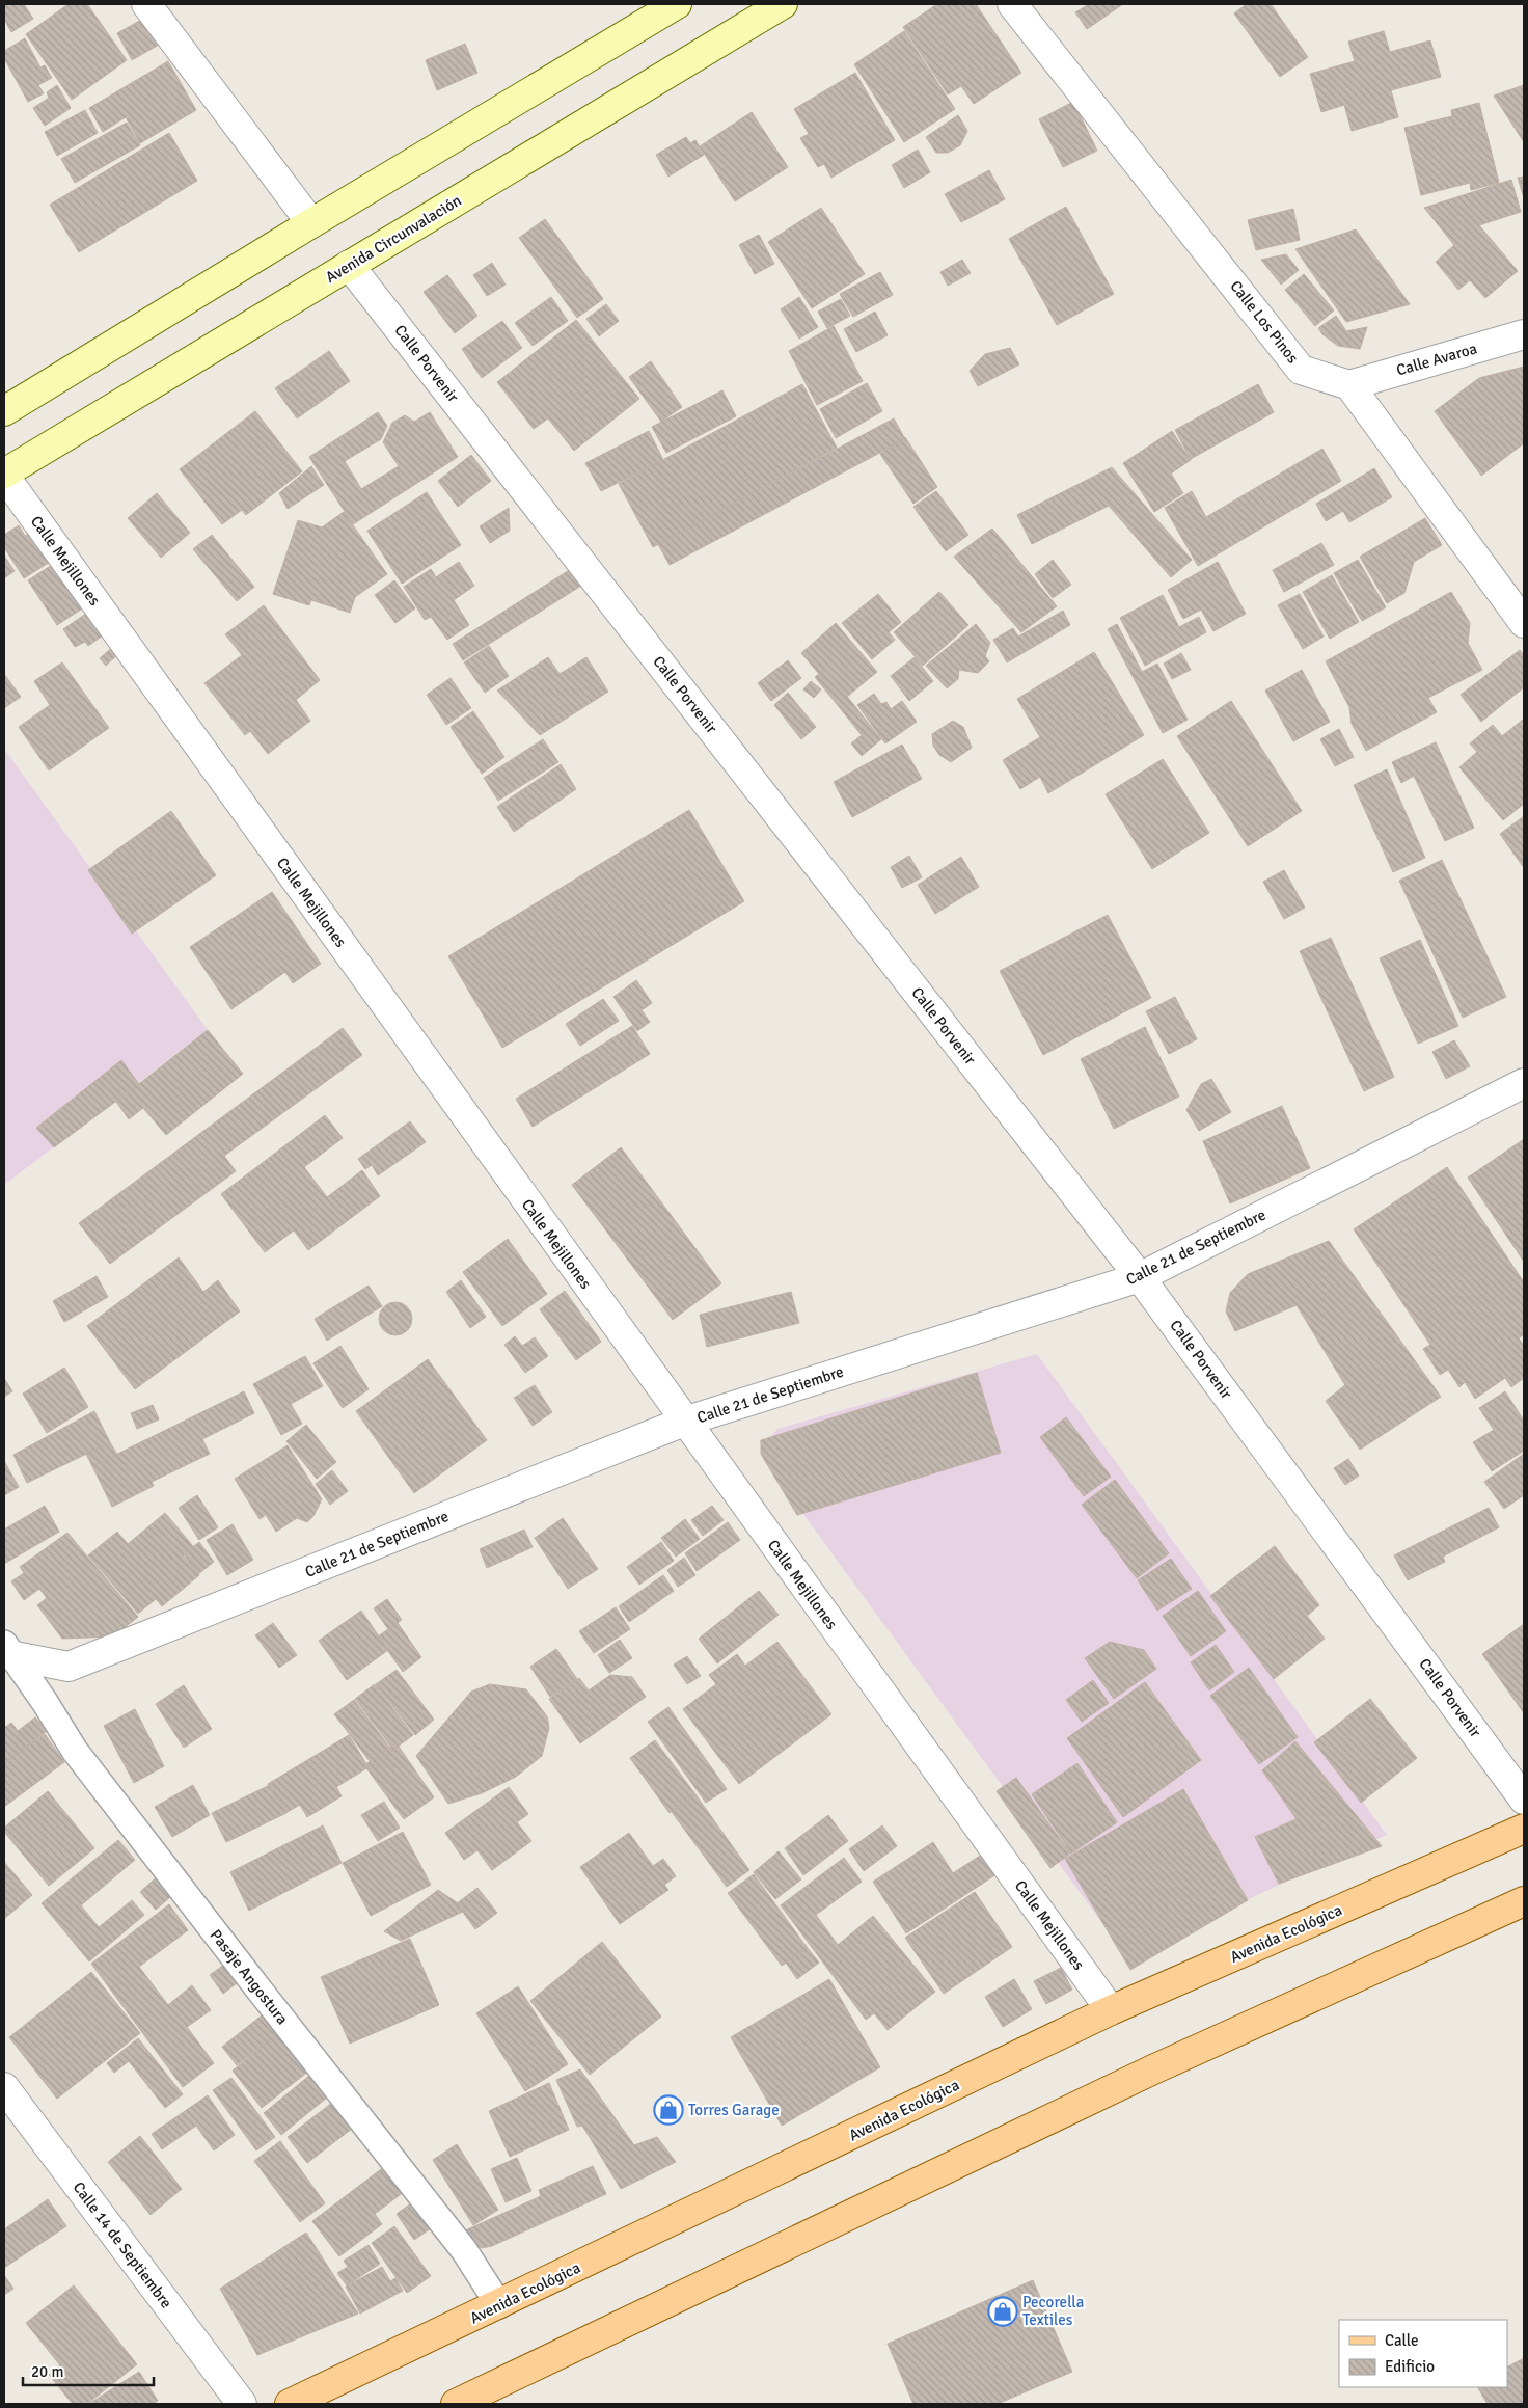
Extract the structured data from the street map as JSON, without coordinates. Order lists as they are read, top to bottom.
{
  "streets": {
    "main road": ["Avenida Circunvalación", "Avenida Ecológica"],
    "street": [
      "Calle Los Pinos",
      "Calle Avaroa",
      "Calle Porvenir",
      "Calle Mejillones",
      "Calle 21 de Septiembre",
      "Calle 14 de Septiembre"
    ],
    "lane": ["Pasaje Angostura"]
  },
  "crossings": [
    ["Avenida Circunvalación", "Calle Porvenir"],
    ["Avenida Circunvalación", "Calle Mejillones"],
    ["Calle Los Pinos", "Calle Avaroa"],
    ["Calle Porvenir", "Calle 21 de Septiembre"],
    ["Calle Mejillones", "Calle 21 de Septiembre"],
    ["Calle Mejillones", "Avenida Ecológica"],
    ["Calle 21 de Septiembre", "Pasaje Angostura"],
    ["Avenida Ecológica", "Pasaje Angostura"]
  ],
  "places": {
    "shop": ["Torres Garage", "Pecorella Textiles"]
  },
  "legend": ["Calle", "Edificio"],
  "scale_bar": "20 m"
}
